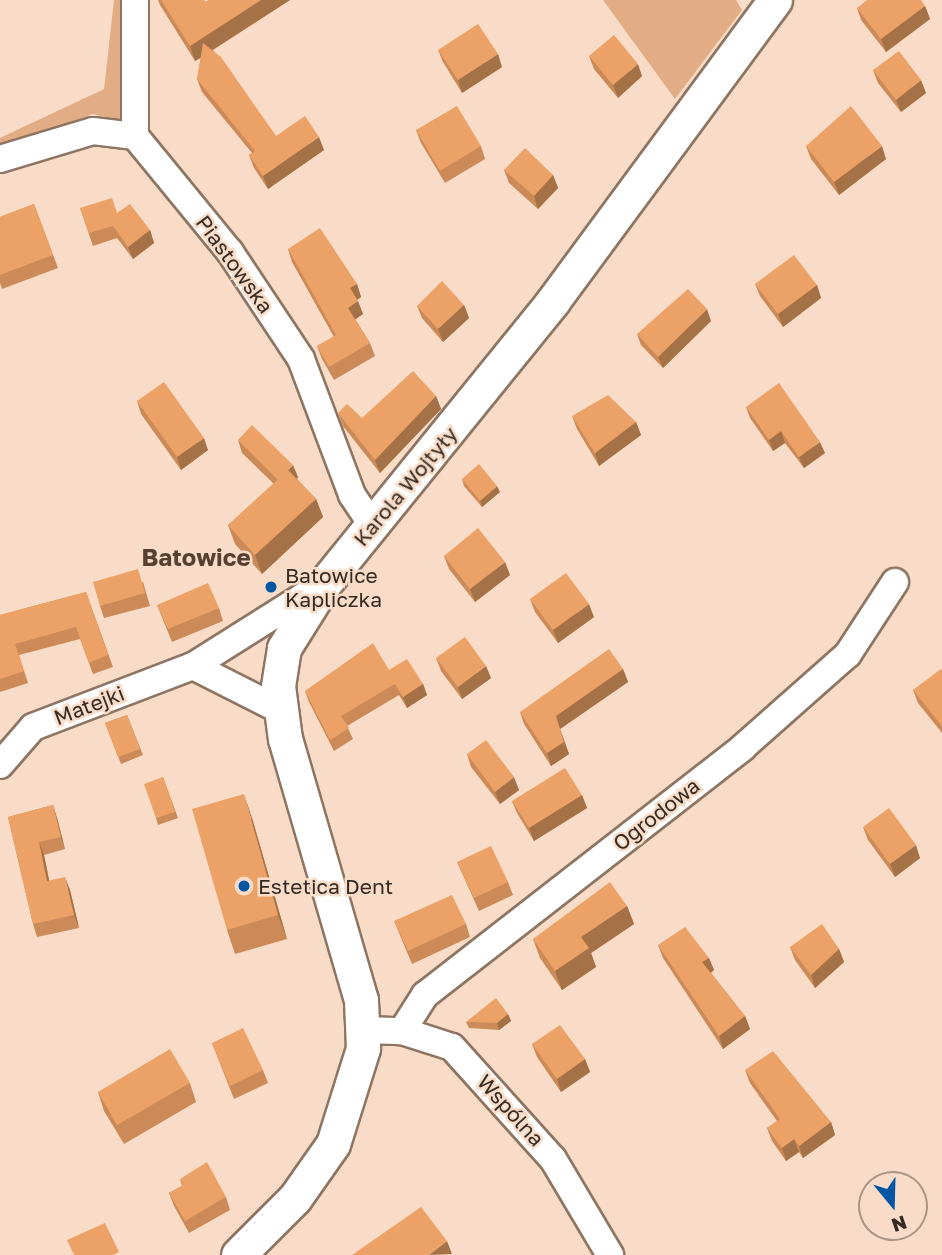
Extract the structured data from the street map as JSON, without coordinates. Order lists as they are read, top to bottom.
{
  "streets": {
    "street": [
      "Piastowska",
      "Karola Wojtyły",
      "Matejki",
      "Ogrodowa",
      "Wspólna"
    ]
  },
  "crossings": [
    ["Piastowska", "Karola Wojtyły"],
    ["Karola Wojtyły", "Matejki"],
    ["Karola Wojtyły", "Wspólna"],
    ["Ogrodowa", "Wspólna"]
  ],
  "districts": ["Batowice"],
  "places": ["Batowice Kapliczka", "Estetica Dent"],
  "north": "bottom"
}
